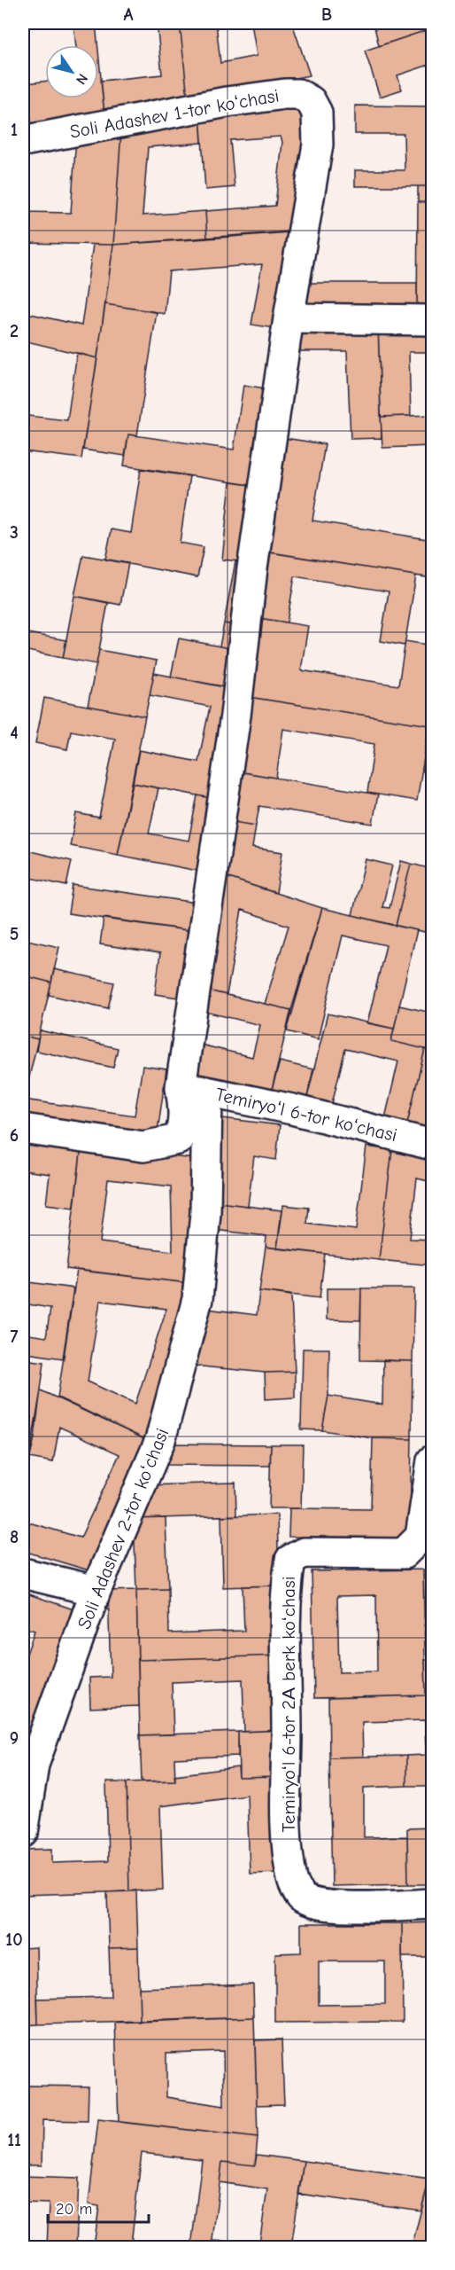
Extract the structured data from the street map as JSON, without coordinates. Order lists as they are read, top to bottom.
{
  "streets": {
    "street": [
      "Soli Adashev 1-tor koʻchasi",
      "Temiryoʻl 6-tor koʻchasi",
      "Soli Adashev 2-tor koʻchasi",
      "Temiryoʻl 6-tor 2А berk koʻchasi"
    ]
  },
  "crossings": [
    ["Soli Adashev 1-tor koʻchasi", "Temiryoʻl 6-tor koʻchasi"],
    ["Soli Adashev 1-tor koʻchasi", "Soli Adashev 2-tor koʻchasi"],
    ["Temiryoʻl 6-tor koʻchasi", "Soli Adashev 2-tor koʻchasi"]
  ],
  "scale_bar": "20 m",
  "north": "bottom right",
  "grid": {
    "columns": ["A", "B"],
    "rows": [
      "1",
      "2",
      "3",
      "4",
      "5",
      "6",
      "7",
      "8",
      "9",
      "10",
      "11"
    ]
  }
}
